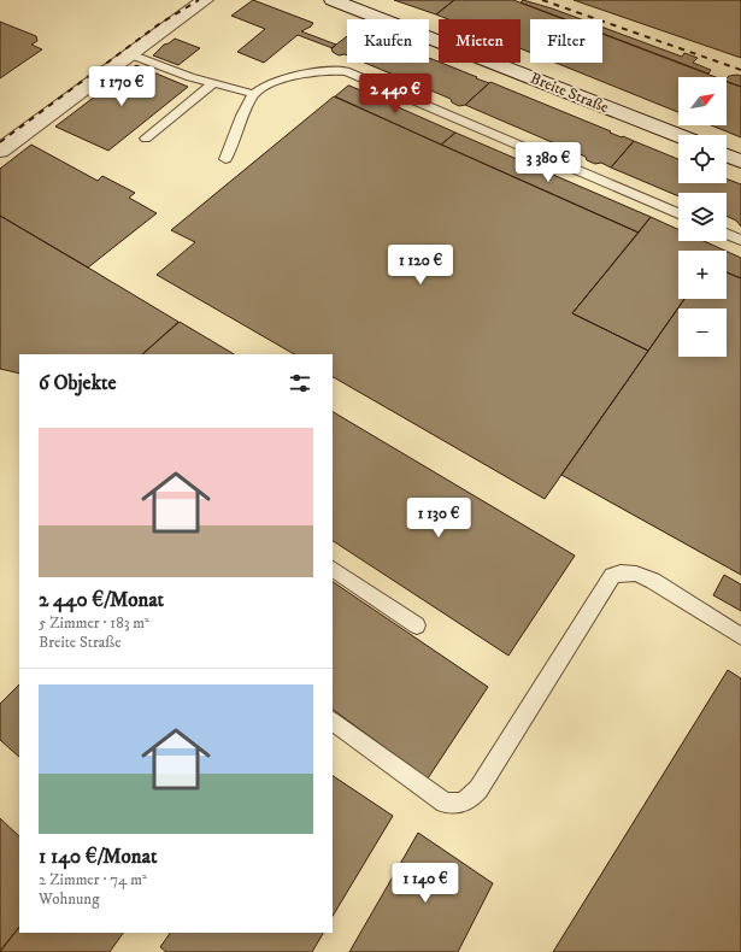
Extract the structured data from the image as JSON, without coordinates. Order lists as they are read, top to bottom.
{
  "streets": {
    "main road": ["Breite Straße"]
  },
  "north": "top right",
  "page": {
    "chip": ["Kaufen", "Mieten", "Filter"],
    "price": [
      "1 170 €",
      "2 440 €",
      "3 380 €",
      "1 120 €",
      "1 130 €",
      "1 140 €"
    ],
    "map_buttons": ["+", "−"],
    "heading": "6 Objekte",
    "list": [
      {
        "name": "2 440 €/Monat",
        "note": "5 Zimmer · 183 m² · Breite Straße"
      },
      {
        "name": "1 140 €/Monat",
        "note": "2 Zimmer · 74 m² · Wohnung"
      }
    ]
  }
}
